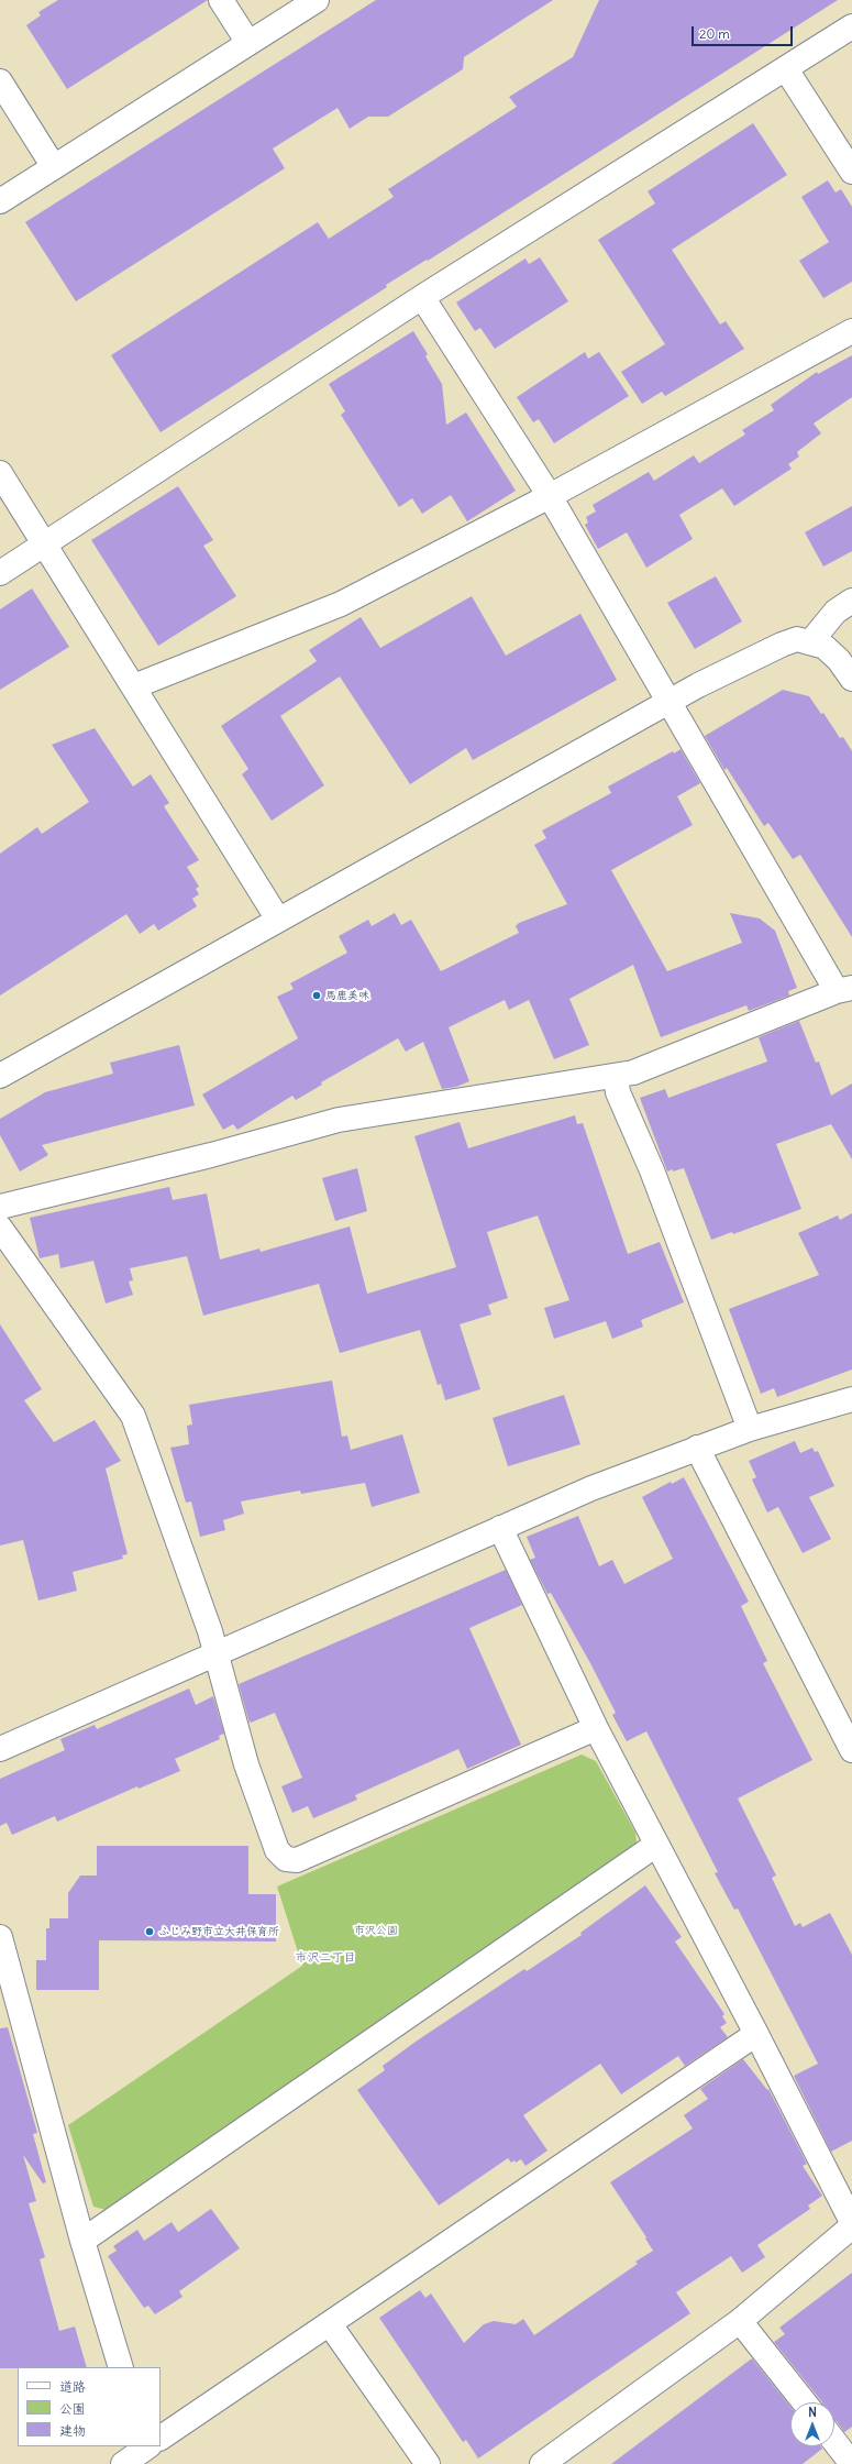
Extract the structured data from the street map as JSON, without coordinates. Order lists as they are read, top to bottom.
{
  "districts": ["市沢二丁目"],
  "parks": ["市沢公園"],
  "places": ["馬鹿美味", "ふじみ野市立大井保育所"],
  "legend": ["道路", "公園", "建物"],
  "scale_bar": "20 m",
  "north": "top"
}
